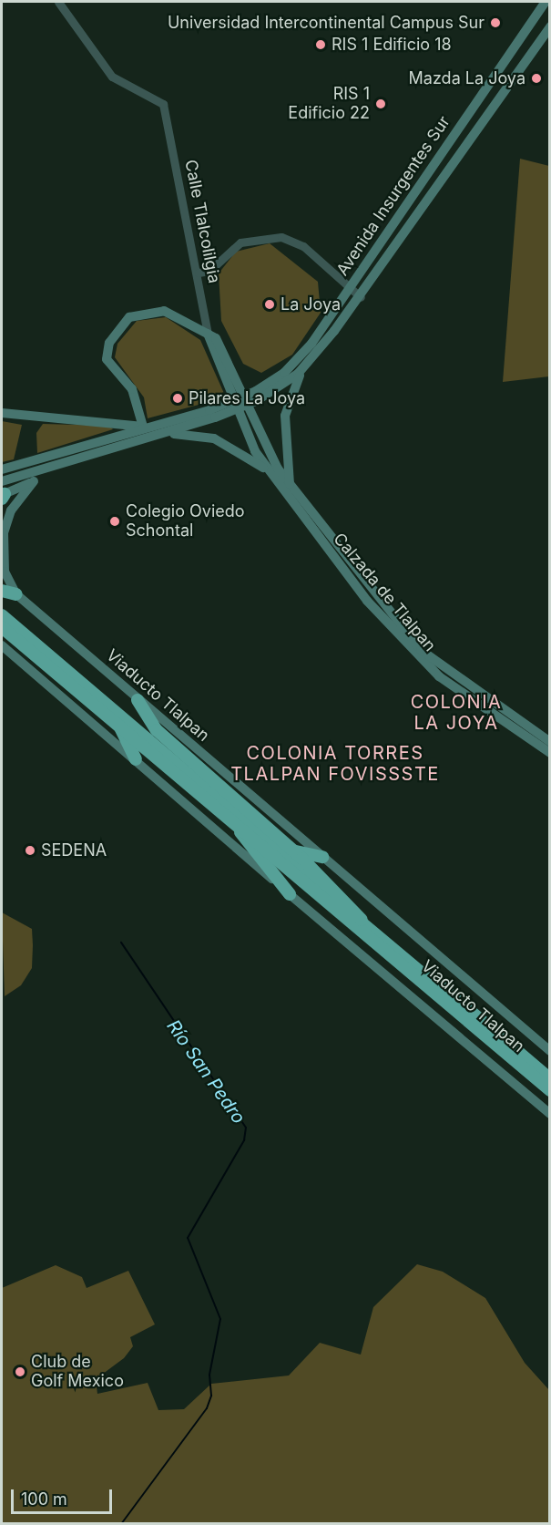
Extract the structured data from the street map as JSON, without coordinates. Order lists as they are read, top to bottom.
{
  "streets": {
    "highway": ["Viaducto Tlalpan"],
    "main road": ["Avenida Insurgentes Sur", "Calzada de Tlalpan"],
    "street": ["Calle Tlalcolilgia"]
  },
  "crossings": [
    ["Calle Tlalcolilgia", "Calzada de Tlalpan"]
  ],
  "districts": ["COLONIA LA JOYA", "COLONIA TORRES TLALPAN FOVISSSTE"],
  "water": ["Río San Pedro"],
  "places": [
    "Universidad Intercontinental Campus Sur",
    "RIS 1 Edificio 18",
    "Mazda La Joya",
    "RIS 1 Edificio 22",
    "La Joya",
    "Pilares La Joya",
    "Colegio Oviedo Schontal",
    "SEDENA",
    "Club de Golf Mexico"
  ],
  "scale_bar": "100 m"
}
